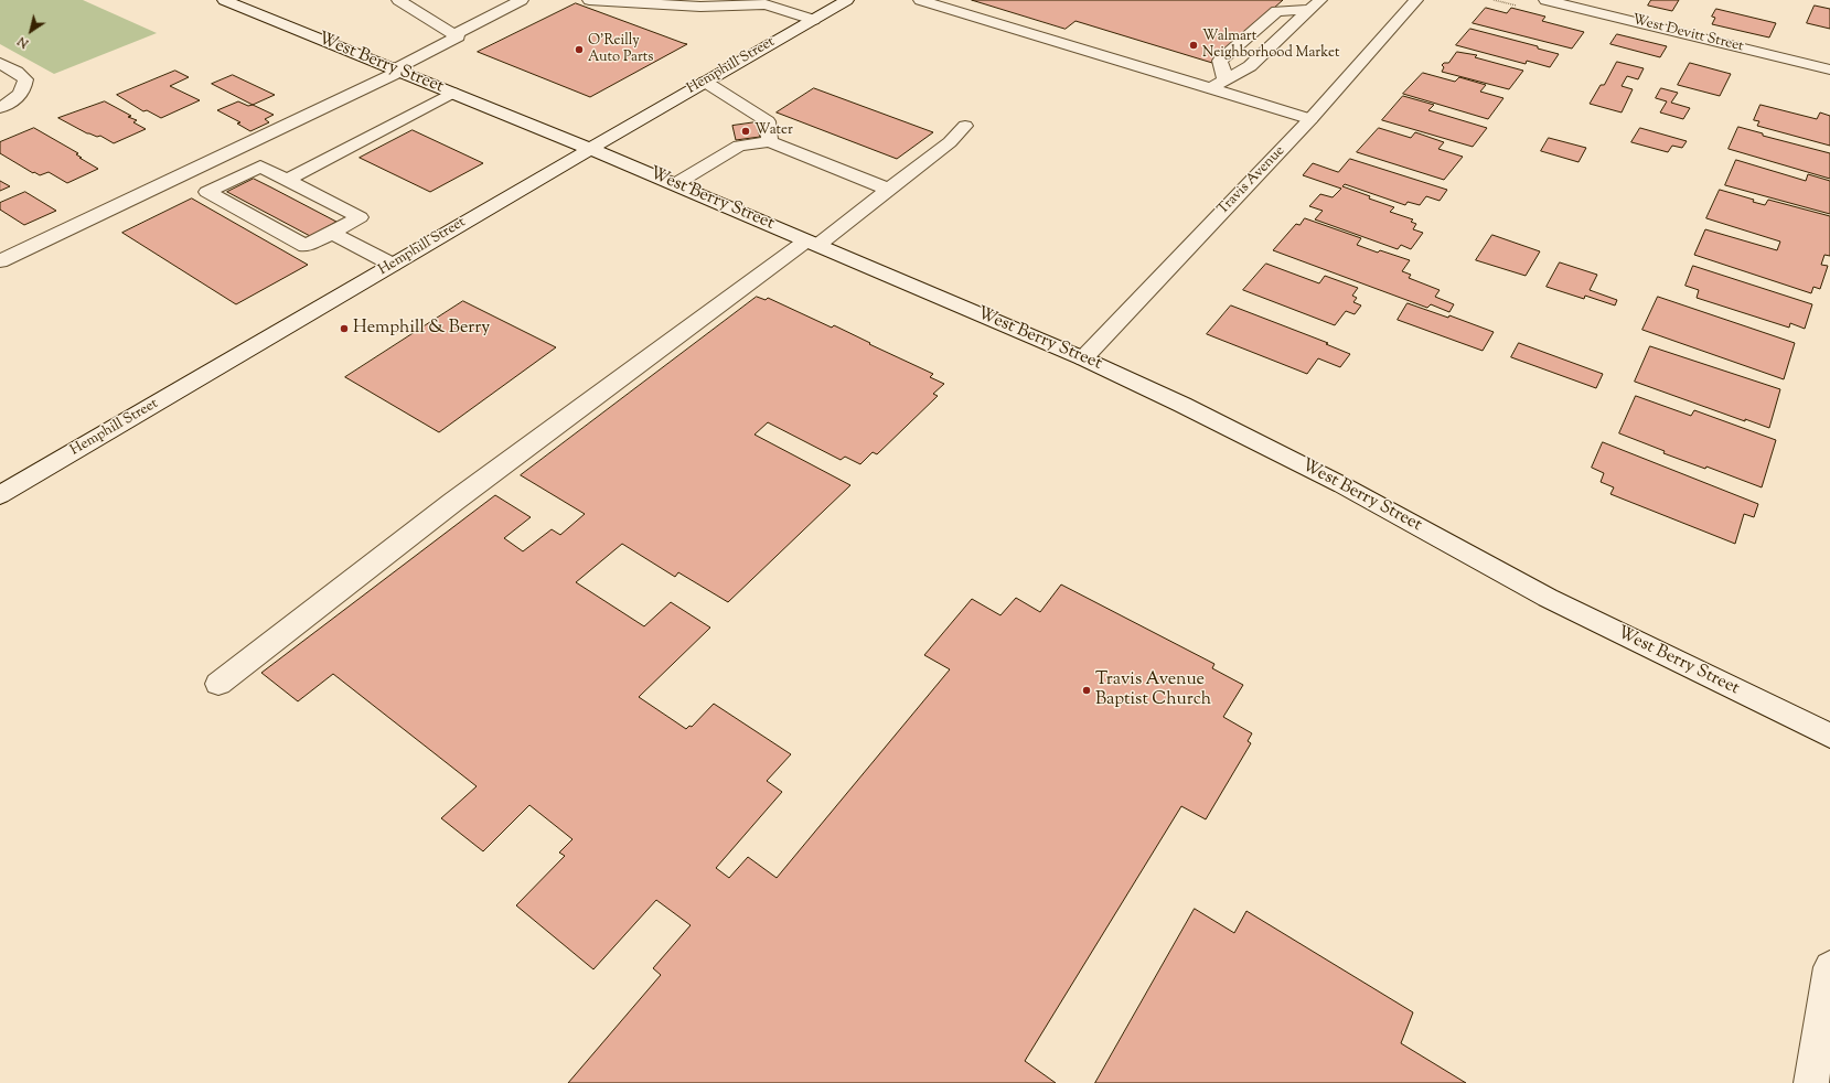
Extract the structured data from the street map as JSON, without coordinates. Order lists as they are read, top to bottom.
{
  "streets": {
    "main road": [
      "West Devitt Street",
      "West Berry Street",
      "Hemphill Street",
      "Travis Avenue"
    ]
  },
  "crossings": [
    ["West Berry Street", "Hemphill Street"],
    ["West Berry Street", "Travis Avenue"]
  ],
  "places": [
    "Walmart Neighborhood Market",
    "O'Reilly Auto Parts",
    "Water",
    "Hemphill & Berry",
    "Travis Avenue Baptist Church"
  ],
  "north": "bottom left"
}
